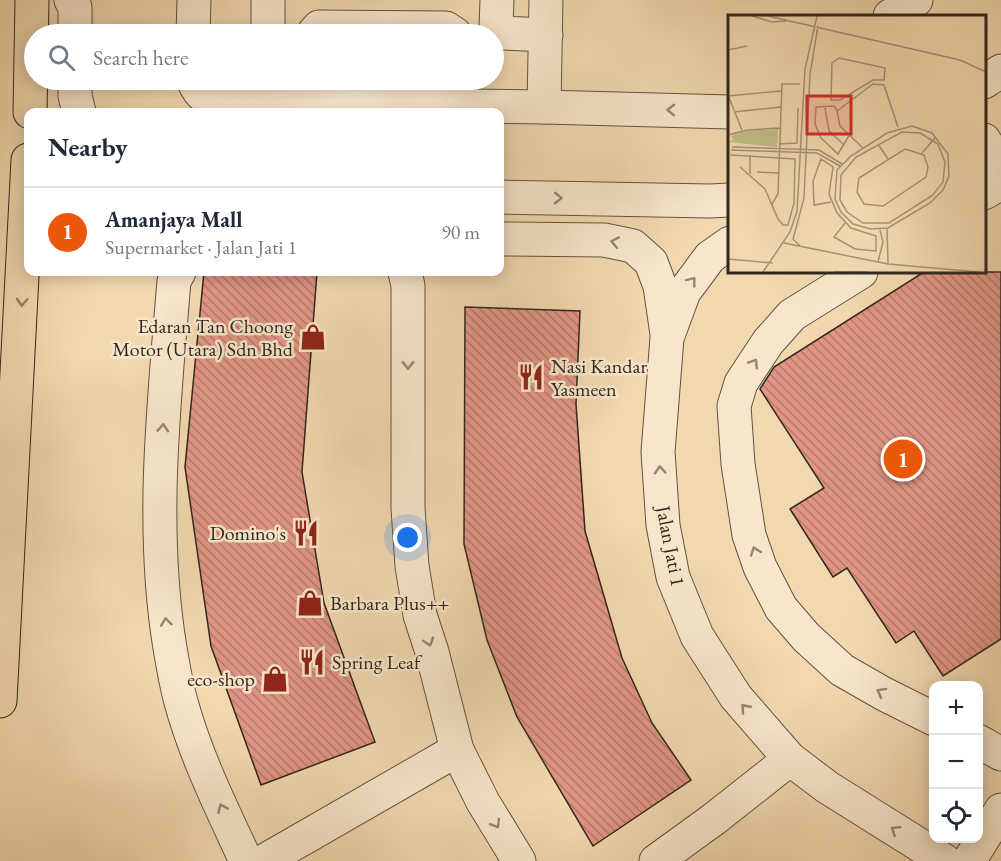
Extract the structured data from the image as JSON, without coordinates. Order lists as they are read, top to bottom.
{
  "streets": {
    "street": ["Jalan Jati 1"]
  },
  "places": {
    "shop": ["Edaran Tan Choong Motor (Utara) Sdn Bhd", "Barbara Plus++", "eco-shop"],
    "restaurant": ["Nasi Kandar Yasmeen", "Domino's", "Spring Leaf"]
  },
  "page": {
    "search": "Search here",
    "heading": "Nearby",
    "list": [
      {
        "mark": "1",
        "name": "Amanjaya Mall",
        "note": "Supermarket · Jalan Jati 1",
        "value": "90 m"
      }
    ],
    "pins": "1",
    "map_buttons": ["+", "−"]
  }
}
